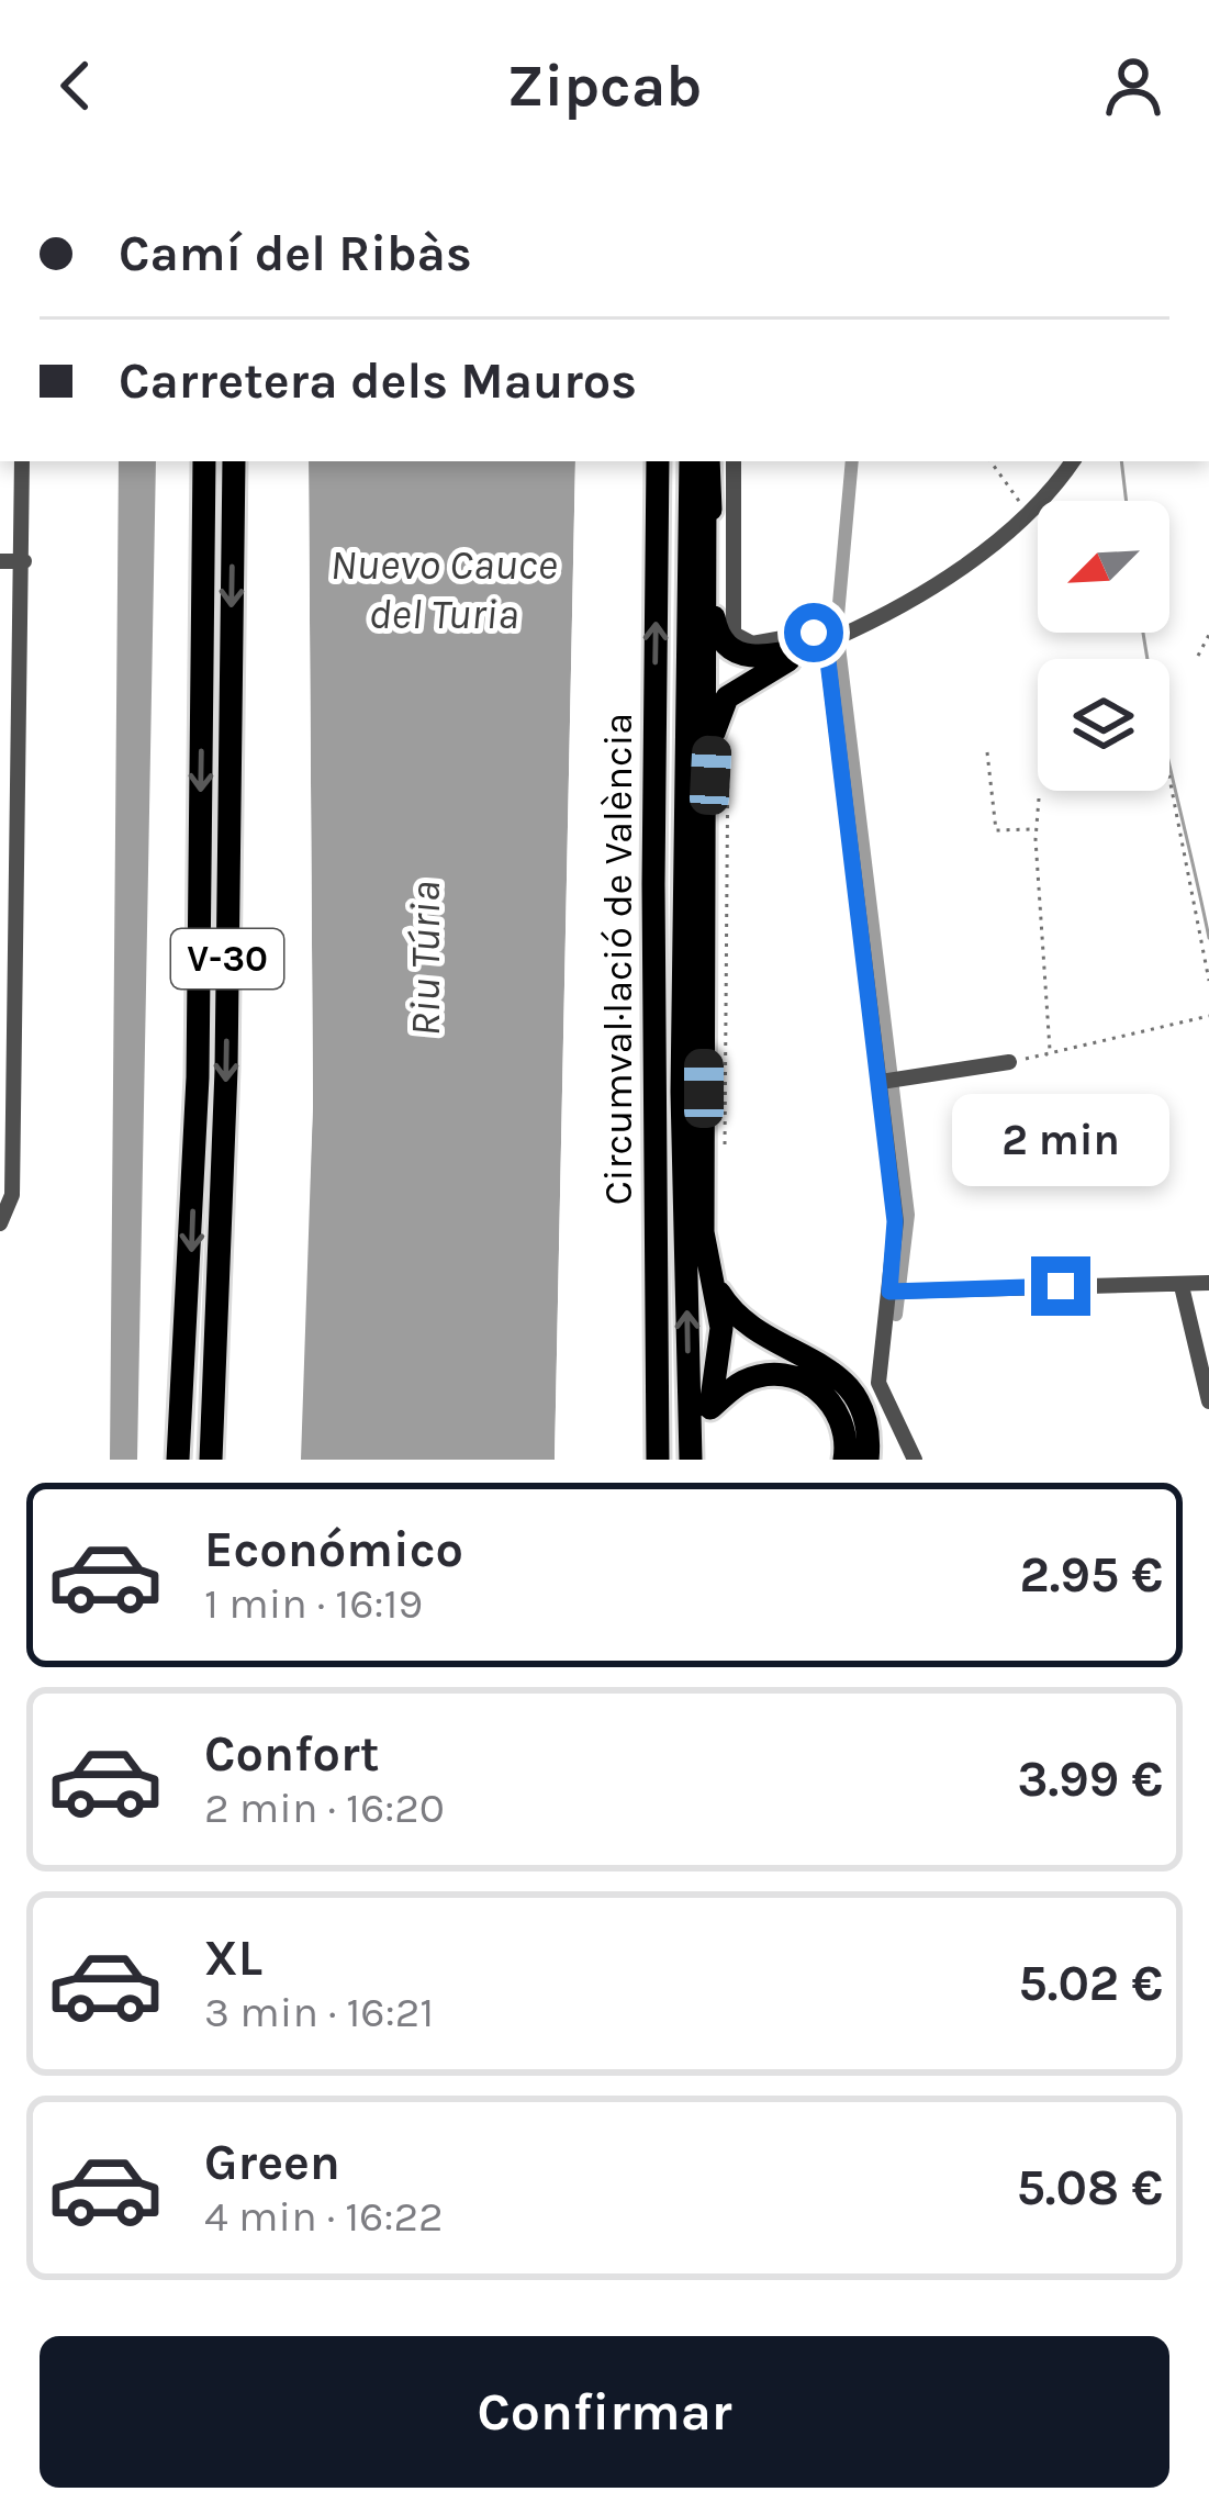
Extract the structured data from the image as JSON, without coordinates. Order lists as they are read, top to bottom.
{
  "streets": {
    "highway": ["V-30", "Circumval·lació de València"]
  },
  "water": ["Nuevo Cauce del Turia", "Riu Túria"],
  "north": "bottom left",
  "page": {
    "header": "Zipcab",
    "banner": ["Camí del Ribàs", "Carretera dels Mauros"],
    "bubble": "2 min",
    "list": [
      {
        "name": "Económico",
        "note": "1 min · 16:19",
        "value": "2.95 €"
      },
      {
        "name": "Confort",
        "note": "2 min · 16:20",
        "value": "3.99 €"
      },
      {
        "name": "XL",
        "note": "3 min · 16:21",
        "value": "5.02 €"
      },
      {
        "name": "Green",
        "note": "4 min · 16:22",
        "value": "5.08 €"
      }
    ],
    "buttons": "Confirmar"
  }
}
